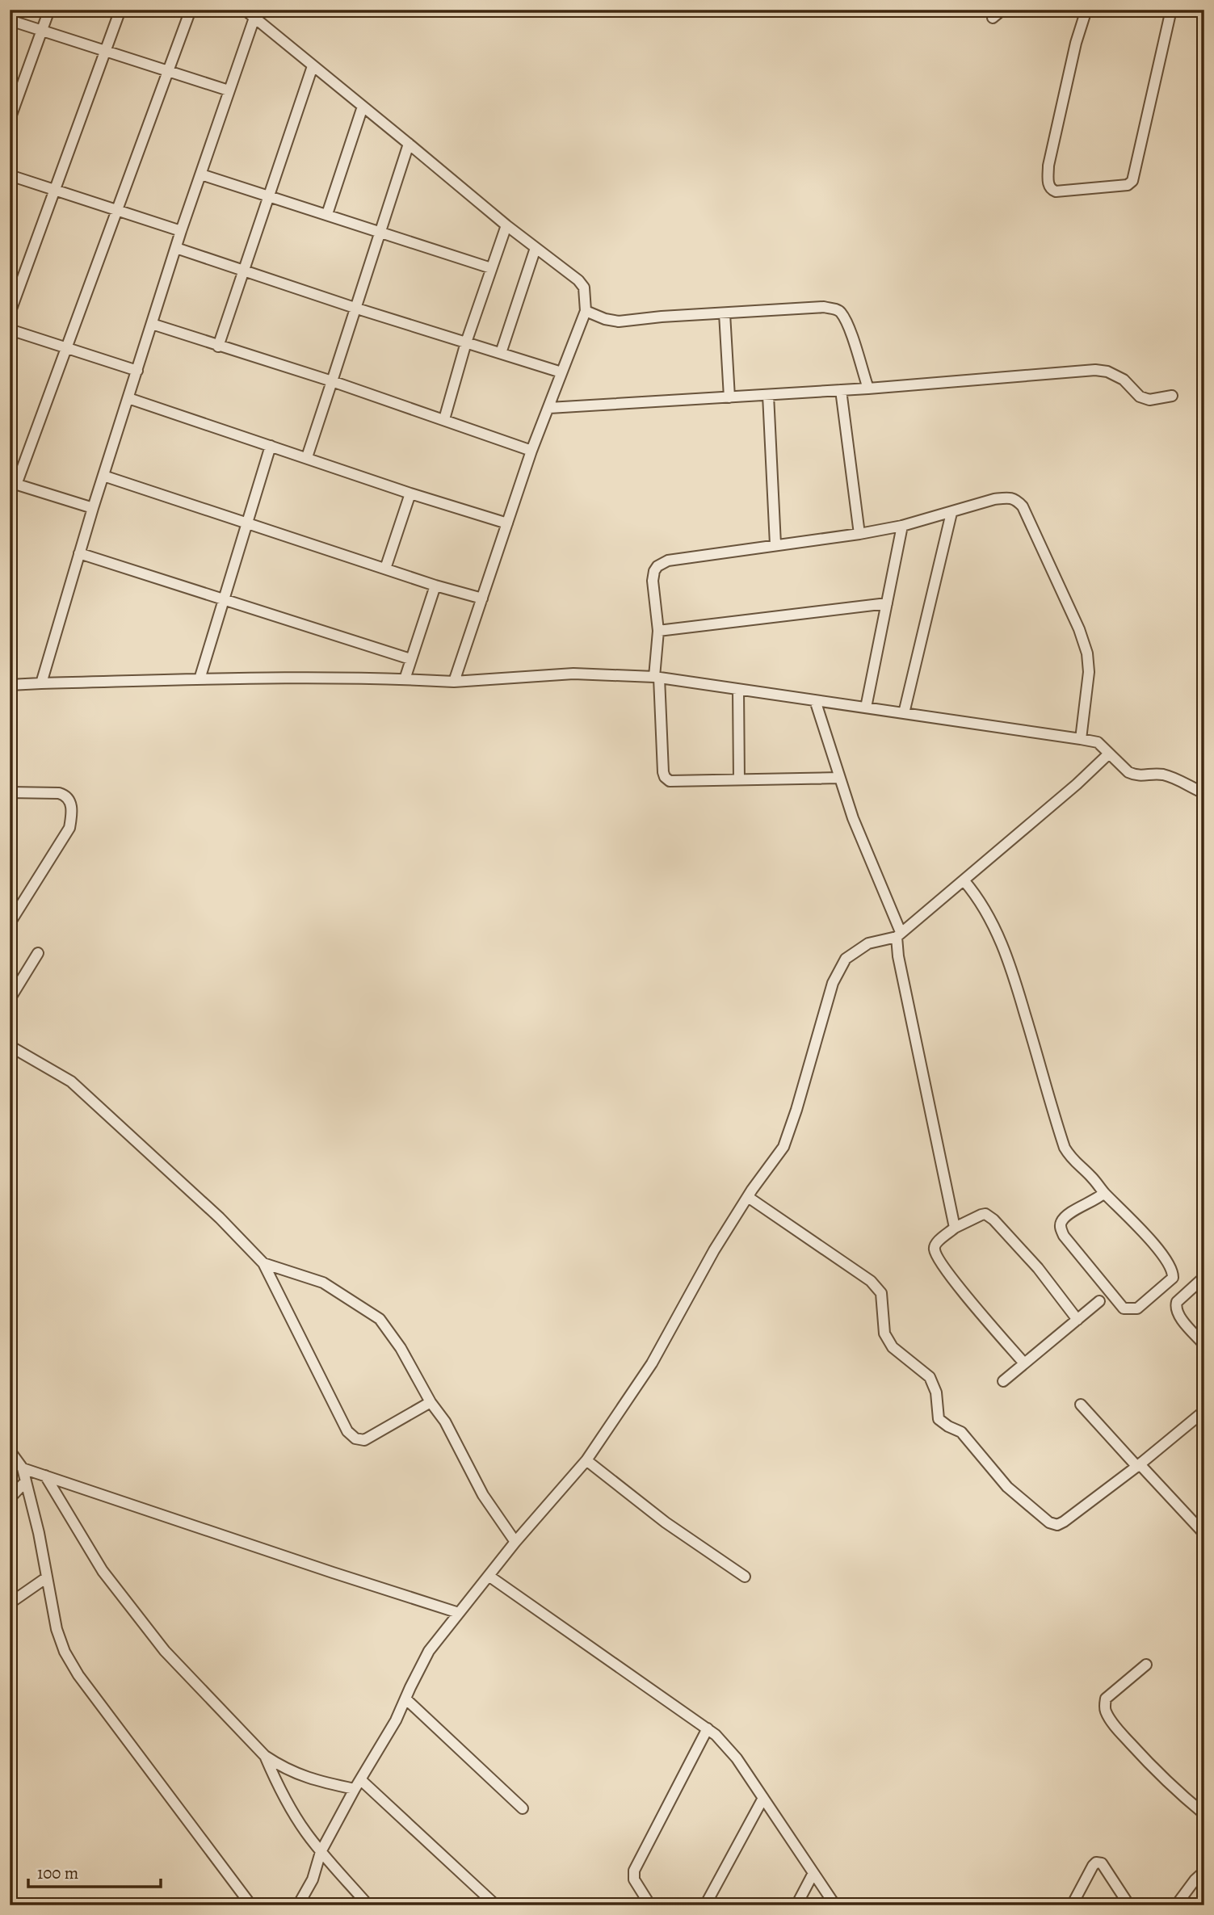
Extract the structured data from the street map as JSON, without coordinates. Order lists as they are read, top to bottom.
{
  "scale_bar": "100 m"
}
